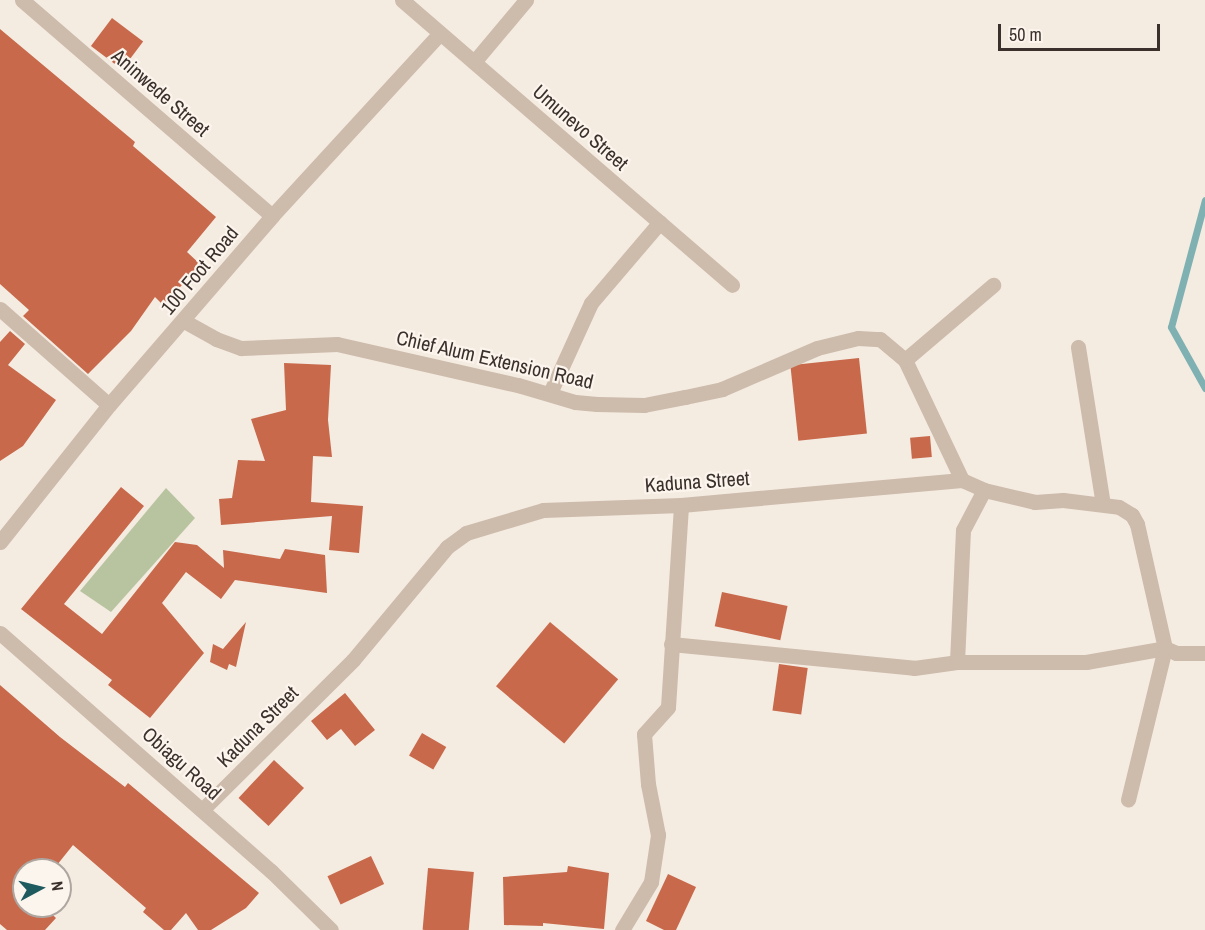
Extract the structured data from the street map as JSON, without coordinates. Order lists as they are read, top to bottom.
{
  "streets": {
    "street": [
      "Aninwede Street",
      "Umunevo Street",
      "100 Foot Road",
      "Chief Alum Extension Road",
      "Kaduna Street",
      "Obiagu Road"
    ]
  },
  "crossings": [
    ["Aninwede Street", "100 Foot Road"],
    ["Umunevo Street", "100 Foot Road"],
    ["100 Foot Road", "Chief Alum Extension Road"],
    ["Chief Alum Extension Road", "Kaduna Street"],
    ["Kaduna Street", "Obiagu Road"]
  ],
  "scale_bar": "50 m",
  "north": "right"
}
